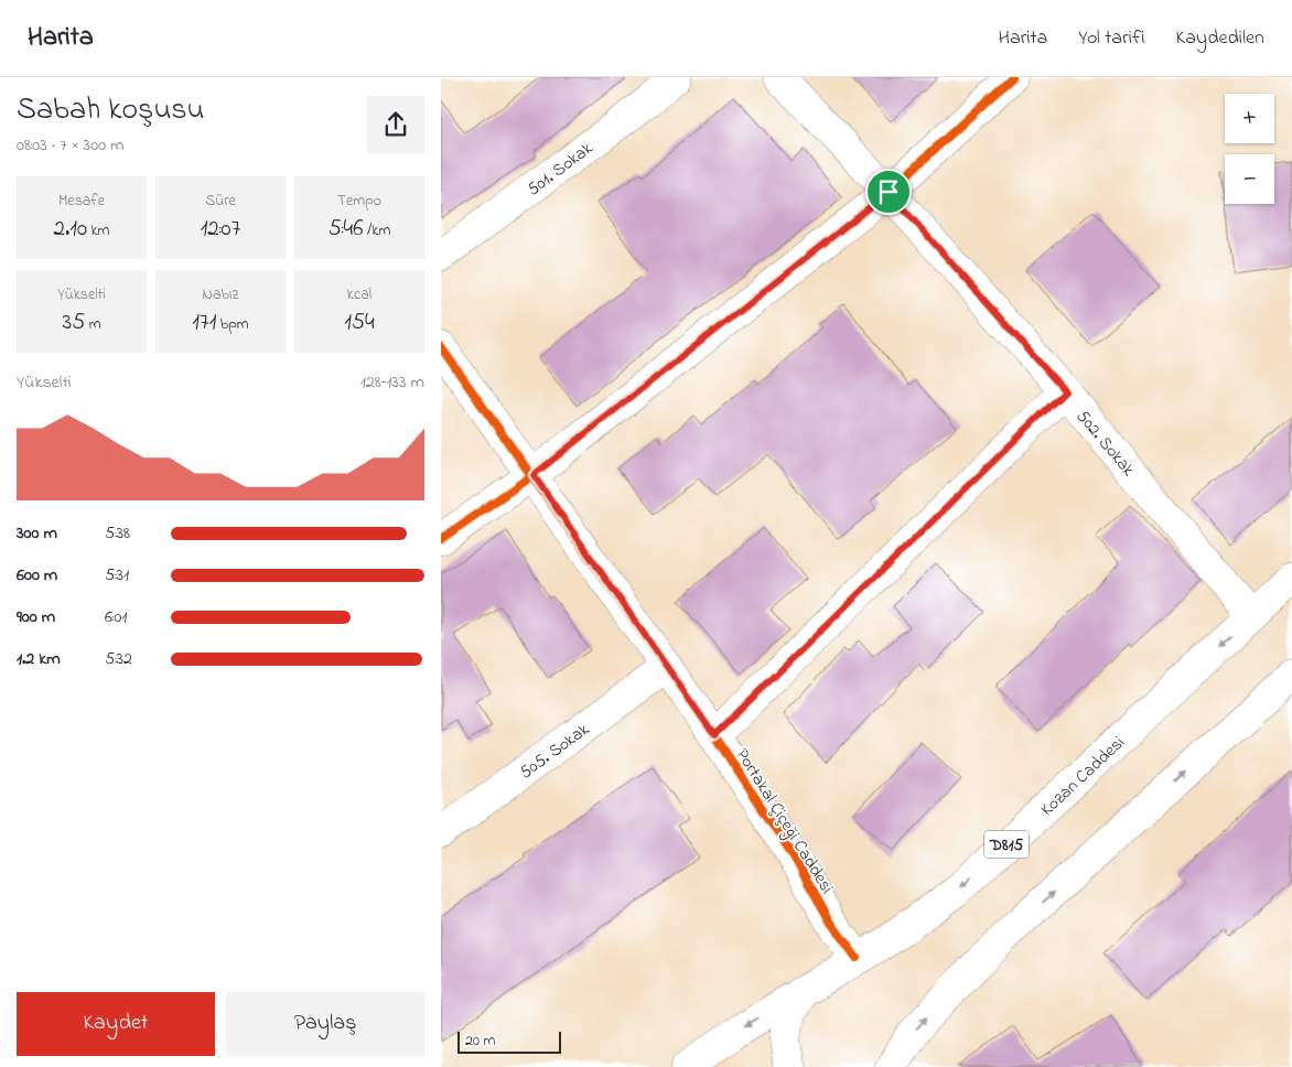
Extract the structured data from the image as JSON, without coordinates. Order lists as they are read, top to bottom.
{
  "streets": {
    "main road": [
      "501. Sokak",
      "502. Sokak",
      "505. Sokak",
      "Kozan Caddesi",
      "Portakal Çiçeği Caddesi",
      "D815"
    ]
  },
  "crossings": [
    ["502. Sokak", "Kozan Caddesi"],
    ["505. Sokak", "Portakal Çiçeği Caddesi"],
    ["Kozan Caddesi", "Portakal Çiçeği Caddesi"]
  ],
  "scale_bar": "20 m",
  "page": {
    "header": "Harita",
    "nav": ["Harita", "Yol tarifi", "Kaydedilen"],
    "heading": ["Sabah koşusu", "08:03 · 7 × 300 m"],
    "map_buttons": ["+", "−"],
    "stats": [
      ["Mesafe", "2.10 km"],
      ["Süre", "12:07"],
      ["Tempo", "5:46 /km"],
      ["Yükselti", "35 m"],
      ["Nabız", "171 bpm"],
      ["kcal", "154"]
    ],
    "chart": ["Yükselti", "128–133 m"],
    "list": [
      {
        "name": "300 m",
        "note": "5:38"
      },
      {
        "name": "600 m",
        "note": "5:31"
      },
      {
        "name": "900 m",
        "note": "6:01"
      },
      {
        "name": "1.2 km",
        "note": "5:32"
      }
    ],
    "buttons": ["Kaydet", "Paylaş"],
    "scale": "20 m"
  }
}
